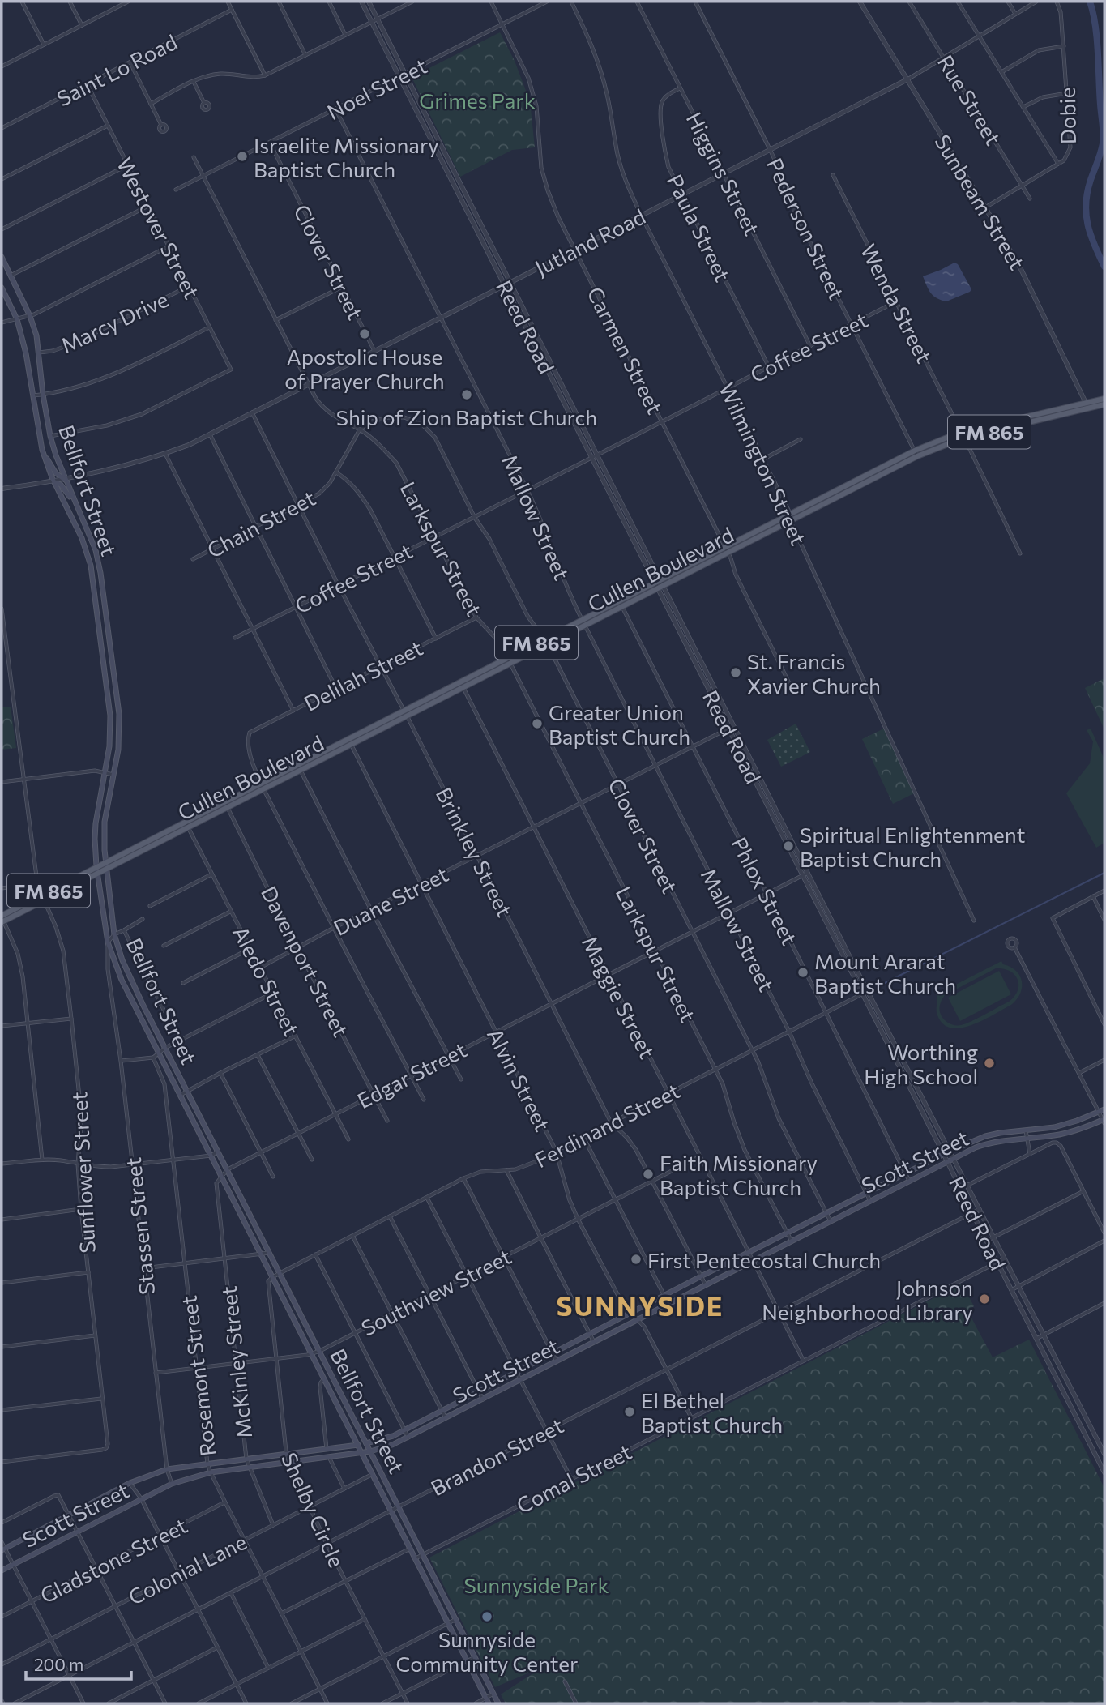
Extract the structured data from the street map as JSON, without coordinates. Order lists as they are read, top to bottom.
{
  "streets": {
    "main road": [
      "FM 865",
      "Bellfort Street",
      "Cullen Boulevard",
      "Scott Street"
    ],
    "street": [
      "Saint Lo Road",
      "Noel Street",
      "Rue Street",
      "Dobie",
      "Higgins Street",
      "Sunbeam Street",
      "Westover Street",
      "Paula Street",
      "Pederson Street",
      "Jutland Road",
      "Clover Street",
      "Wenda Street",
      "Marcy Drive",
      "Reed Road",
      "Coffee Street",
      "Carmen Street",
      "Wilmington Street",
      "Mallow Street",
      "Chain Street",
      "Larkspur Street",
      "Delilah Street",
      "Brinkley Street",
      "Phlox Street",
      "Duane Street",
      "Davenport Street",
      "Aledo Street",
      "Maggie Street",
      "Edgar Street",
      "Alvin Street",
      "Ferdinand Street",
      "Sunflower Street",
      "Stassen Street",
      "Southview Street",
      "McKinley Street",
      "Rosemont Street",
      "Brandon Street",
      "Comal Street",
      "Shelby Circle",
      "Gladstone Street",
      "Colonial Lane"
    ]
  },
  "crossings": [
    ["Saint Lo Road", "Westover Street"],
    ["Noel Street", "Clover Street"],
    ["Noel Street", "Reed Road"],
    ["Noel Street", "Carmen Street"],
    ["Noel Street", "Mallow Street"],
    ["Noel Street", "Larkspur Street"],
    ["Rue Street", "Dobie"],
    ["Rue Street", "Jutland Road"],
    ["Dobie", "Sunbeam Street"],
    ["Higgins Street", "Paula Street"],
    ["Higgins Street", "Jutland Road"],
    ["Higgins Street", "Coffee Street"],
    ["Sunbeam Street", "Jutland Road"],
    ["Sunbeam Street", "Cullen Boulevard"],
    ["Westover Street", "Marcy Drive"],
    ["Westover Street", "Bellfort Street"],
    ["Paula Street", "Jutland Road"],
    ["Paula Street", "Coffee Street"],
    ["Pederson Street", "Jutland Road"],
    ["Pederson Street", "Coffee Street"],
    ["Pederson Street", "Cullen Boulevard"],
    ["Jutland Road", "Clover Street"],
    ["Jutland Road", "Reed Road"],
    ["Jutland Road", "Carmen Street"],
    ["Jutland Road", "Wilmington Street"],
    ["Jutland Road", "Bellfort Street"],
    ["Jutland Road", "Mallow Street"],
    ["Jutland Road", "Larkspur Street"],
    ["Jutland Road", "Brinkley Street"],
    ["Clover Street", "Coffee Street"],
    ["Clover Street", "Chain Street"],
    ["Clover Street", "Larkspur Street"],
    ["Clover Street", "Cullen Boulevard"],
    ["Clover Street", "Duane Street"],
    ["Clover Street", "Edgar Street"],
    ["Clover Street", "Ferdinand Street"],
    ["Clover Street", "Scott Street"],
    ["Wenda Street", "Coffee Street"],
    ["Wenda Street", "Cullen Boulevard"],
    ["Marcy Drive", "Bellfort Street"],
    ["Reed Road", "Coffee Street"],
    ["Reed Road", "Cullen Boulevard"],
    ["Reed Road", "Duane Street"],
    ["Reed Road", "Edgar Street"],
    ["Reed Road", "Ferdinand Street"],
    ["Reed Road", "Scott Street"],
    ["Reed Road", "Brandon Street"],
    ["Reed Road", "Comal Street"],
    ["Coffee Street", "Carmen Street"],
    ["Coffee Street", "Wilmington Street"],
    ["Coffee Street", "Mallow Street"],
    ["Coffee Street", "Larkspur Street"],
    ["Coffee Street", "Brinkley Street"],
    ["Carmen Street", "Cullen Boulevard"],
    ["Wilmington Street", "Cullen Boulevard"],
    ["Bellfort Street", "Cullen Boulevard"],
    ["Bellfort Street", "Edgar Street"],
    ["Bellfort Street", "Ferdinand Street"],
    ["Bellfort Street", "Scott Street"],
    ["Bellfort Street", "Stassen Street"],
    ["Bellfort Street", "Southview Street"],
    ["Bellfort Street", "McKinley Street"],
    ["Bellfort Street", "Brandon Street"],
    ["Bellfort Street", "Comal Street"],
    ["Bellfort Street", "Shelby Circle"],
    ["Bellfort Street", "Colonial Lane"],
    ["Mallow Street", "Cullen Boulevard"],
    ["Mallow Street", "Duane Street"],
    ["Mallow Street", "Edgar Street"],
    ["Mallow Street", "Ferdinand Street"],
    ["Mallow Street", "Scott Street"],
    ["Chain Street", "Larkspur Street"],
    ["Chain Street", "Brinkley Street"],
    ["Larkspur Street", "Cullen Boulevard"],
    ["Larkspur Street", "Delilah Street"],
    ["Larkspur Street", "Duane Street"],
    ["Larkspur Street", "Edgar Street"],
    ["Larkspur Street", "Ferdinand Street"],
    ["Larkspur Street", "Scott Street"],
    ["Cullen Boulevard", "Delilah Street"],
    ["Cullen Boulevard", "Brinkley Street"],
    ["Cullen Boulevard", "Phlox Street"],
    ["Cullen Boulevard", "Davenport Street"],
    ["Cullen Boulevard", "Aledo Street"],
    ["Cullen Boulevard", "Maggie Street"],
    ["Cullen Boulevard", "Alvin Street"],
    ["Cullen Boulevard", "Sunflower Street"],
    ["Delilah Street", "Brinkley Street"],
    ["Brinkley Street", "Duane Street"],
    ["Brinkley Street", "Edgar Street"],
    ["Brinkley Street", "Ferdinand Street"],
    ["Brinkley Street", "Scott Street"],
    ["Brinkley Street", "Southview Street"],
    ["Phlox Street", "Duane Street"],
    ["Phlox Street", "Edgar Street"],
    ["Phlox Street", "Ferdinand Street"],
    ["Phlox Street", "Scott Street"],
    ["Duane Street", "Davenport Street"],
    ["Duane Street", "Aledo Street"],
    ["Duane Street", "Maggie Street"],
    ["Duane Street", "Alvin Street"],
    ["Davenport Street", "Edgar Street"],
    ["Aledo Street", "Edgar Street"],
    ["Maggie Street", "Edgar Street"],
    ["Maggie Street", "Ferdinand Street"],
    ["Maggie Street", "Scott Street"],
    ["Maggie Street", "Southview Street"],
    ["Maggie Street", "Brandon Street"],
    ["Maggie Street", "Comal Street"],
    ["Edgar Street", "Alvin Street"],
    ["Alvin Street", "Ferdinand Street"],
    ["Alvin Street", "Scott Street"],
    ["Alvin Street", "Southview Street"],
    ["Alvin Street", "Brandon Street"],
    ["Alvin Street", "Comal Street"],
    ["Scott Street", "Stassen Street"],
    ["Scott Street", "McKinley Street"],
    ["Scott Street", "Rosemont Street"],
    ["Scott Street", "Shelby Circle"],
    ["Stassen Street", "Southview Street"],
    ["Southview Street", "McKinley Street"],
    ["Southview Street", "Rosemont Street"],
    ["Southview Street", "Shelby Circle"],
    ["McKinley Street", "Colonial Lane"],
    ["Rosemont Street", "Brandon Street"],
    ["Rosemont Street", "Gladstone Street"],
    ["Rosemont Street", "Colonial Lane"],
    ["Brandon Street", "Shelby Circle"],
    ["Shelby Circle", "Colonial Lane"]
  ],
  "districts": ["SUNNYSIDE"],
  "parks": ["Grimes Park", "Sunnyside Park"],
  "places": [
    "Israelite Missionary Baptist Church",
    "Apostolic House of Prayer Church",
    "Ship of Zion Baptist Church",
    "St. Francis Xavier Church",
    "Greater Union Baptist Church",
    "Spiritual Enlightenment Baptist Church",
    "Mount Ararat Baptist Church",
    "Worthing High School",
    "Faith Missionary Baptist Church",
    "First Pentecostal Church",
    "Johnson Neighborhood Library",
    "El Bethel Baptist Church",
    "Sunnyside Community Center"
  ],
  "scale_bar": "200 m"
}
